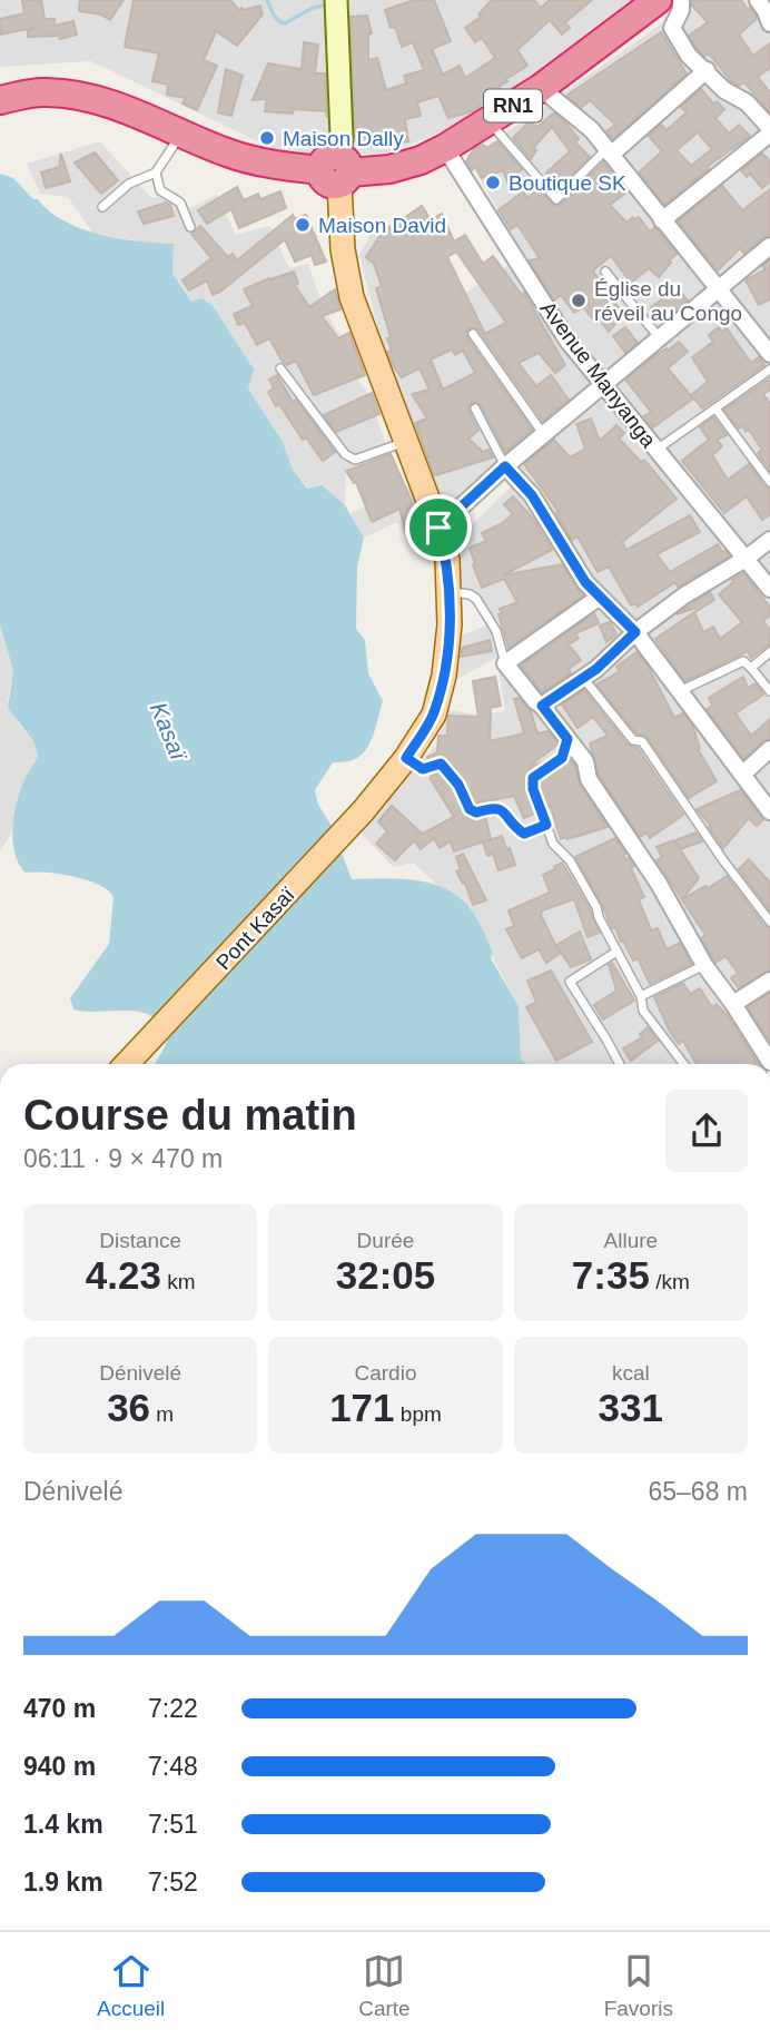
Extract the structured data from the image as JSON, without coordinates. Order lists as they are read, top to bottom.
{
  "streets": {
    "highway": ["RN1"],
    "main road": ["Pont Kasaï"],
    "street": ["Avenue Manyanga"]
  },
  "crossings": [
    ["RN1", "Avenue Manyanga"],
    ["RN1", "Pont Kasaï"]
  ],
  "water": ["Kasaï"],
  "places": [
    "Maison Dally",
    "Boutique SK",
    "Maison David",
    "Église du réveil au Congo"
  ],
  "page": {
    "heading": ["Course du matin", "06:11 · 9 × 470 m"],
    "stats": [
      ["Distance", "4.23 km"],
      ["Durée", "32:05"],
      ["Allure", "7:35 /km"],
      ["Dénivelé", "36 m"],
      ["Cardio", "171 bpm"],
      ["kcal", "331"]
    ],
    "chart": ["Dénivelé", "65–68 m"],
    "list": [
      {
        "name": "470 m",
        "note": "7:22"
      },
      {
        "name": "940 m",
        "note": "7:48"
      },
      {
        "name": "1.4 km",
        "note": "7:51"
      },
      {
        "name": "1.9 km",
        "note": "7:52"
      }
    ],
    "tabs": ["Accueil", "Carte", "Favoris"]
  }
}
